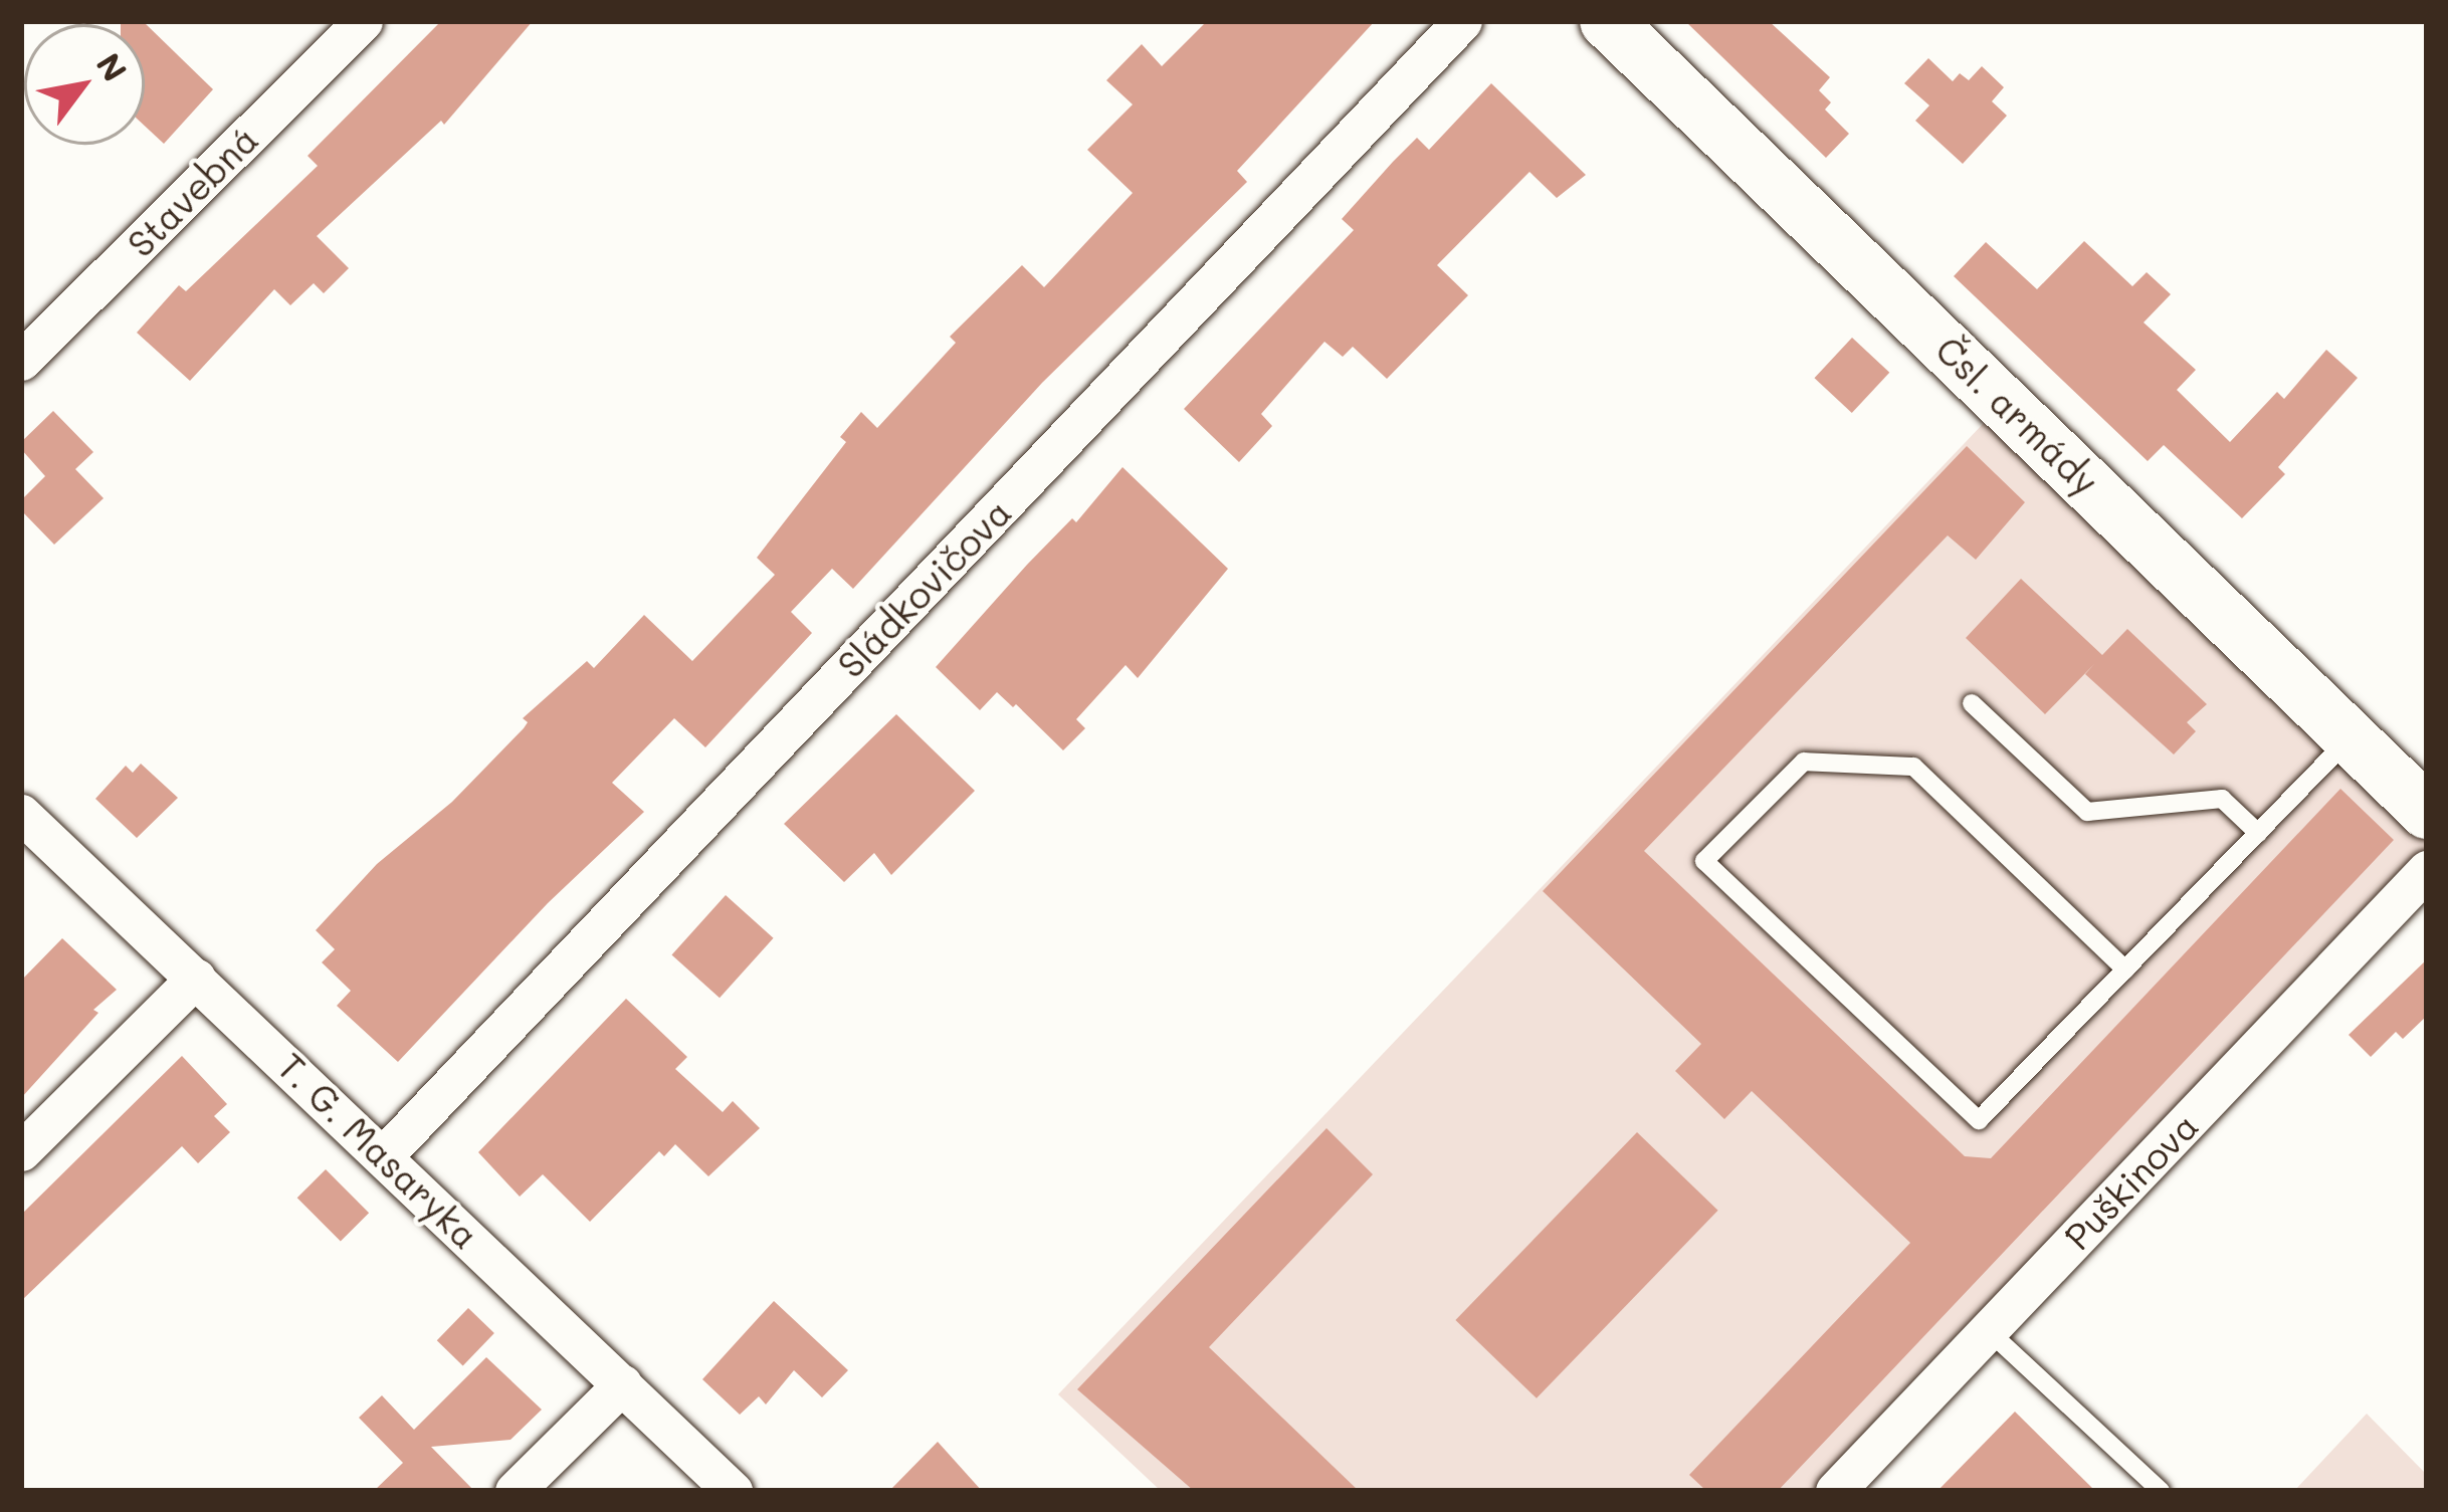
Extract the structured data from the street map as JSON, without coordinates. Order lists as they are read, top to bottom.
{
  "streets": {
    "street": [
      "Stavebná",
      "Čsl. armády",
      "Sládkovičova",
      "T. G. Masaryka",
      "Puškinova"
    ]
  },
  "crossings": [
    ["Sládkovičova", "T. G. Masaryka"]
  ],
  "north": "top right"
}
